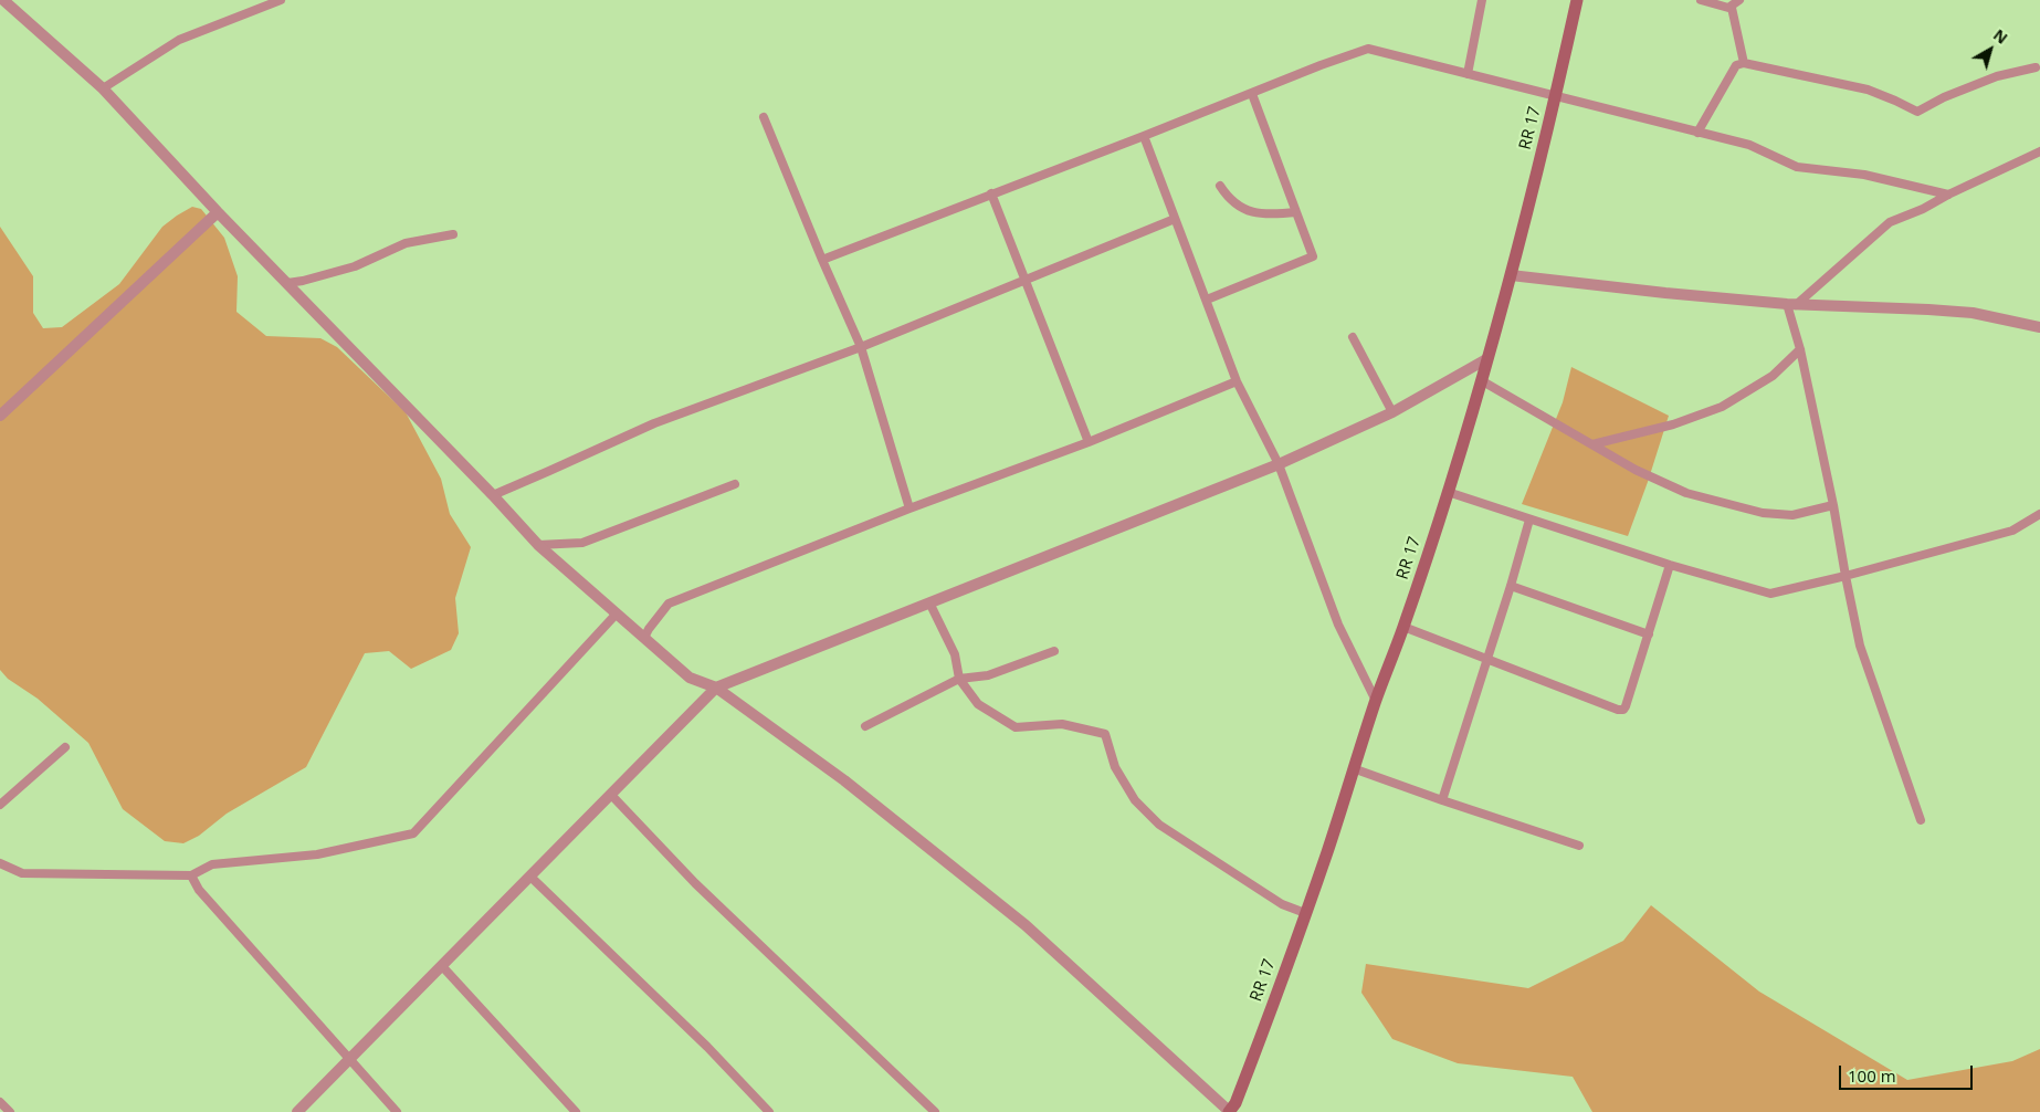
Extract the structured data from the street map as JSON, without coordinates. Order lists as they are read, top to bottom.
{
  "streets": {
    "main road": ["RR 17"]
  },
  "scale_bar": "100 m",
  "north": "top right"
}
